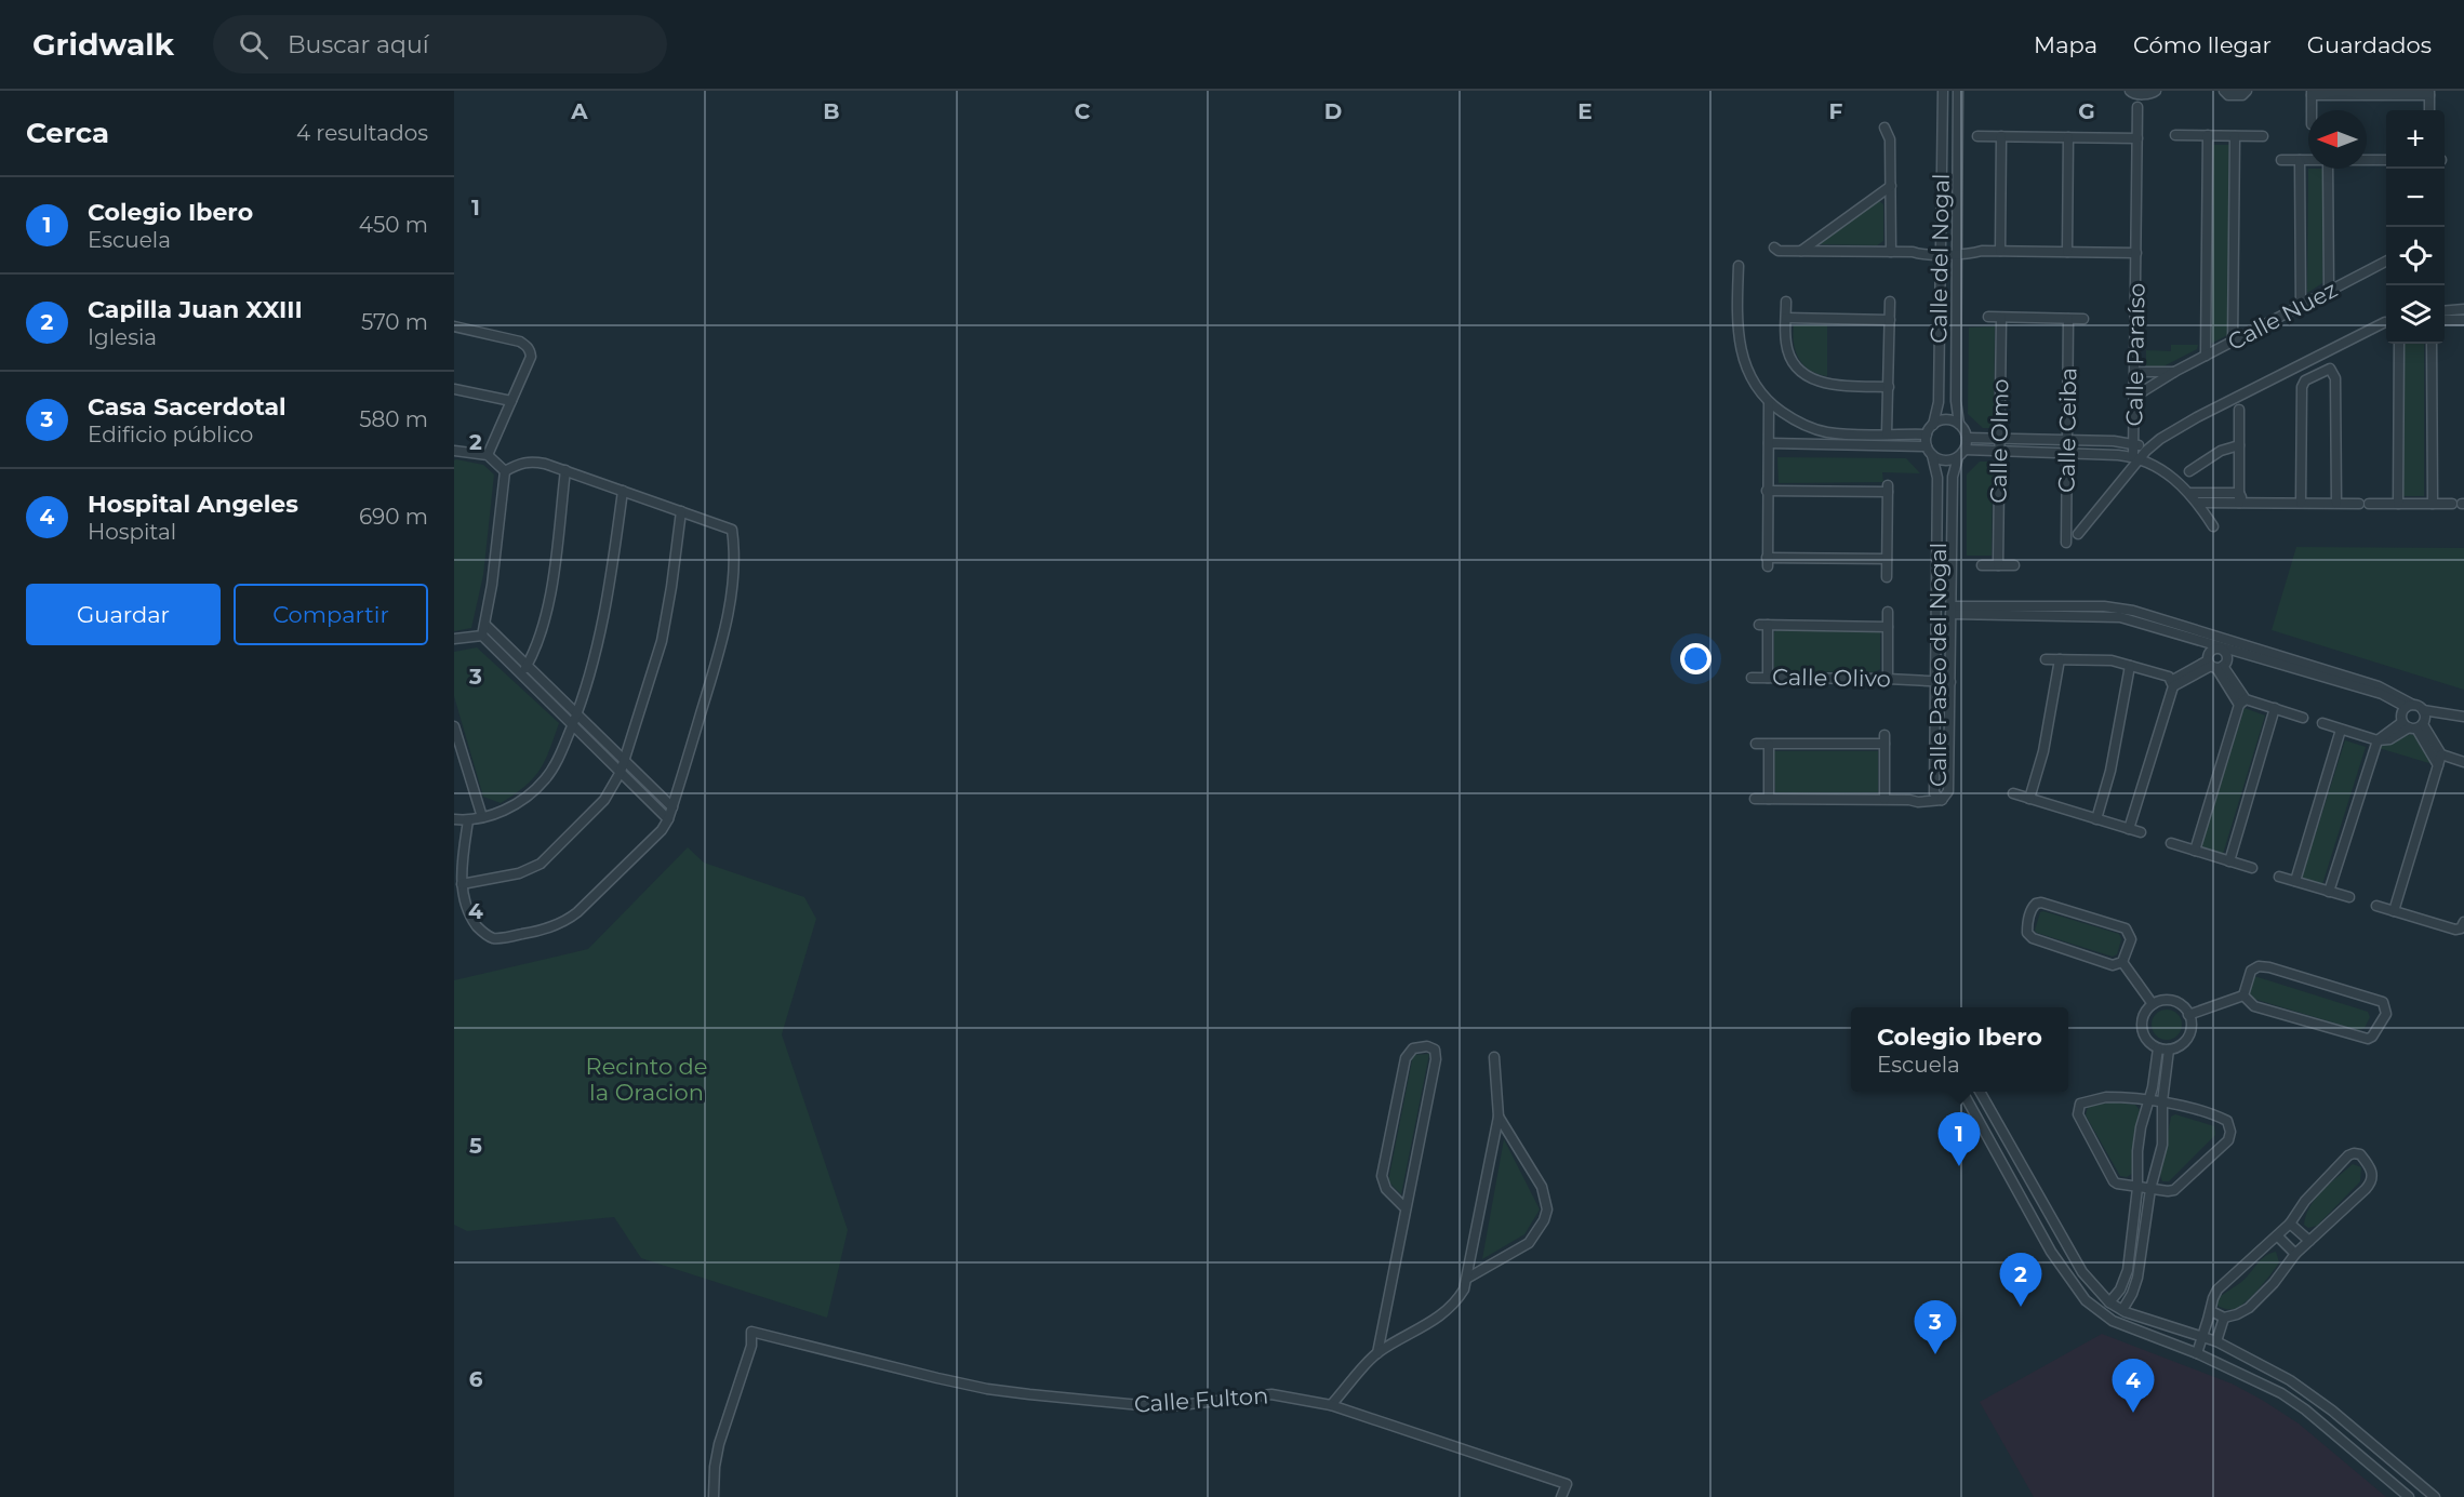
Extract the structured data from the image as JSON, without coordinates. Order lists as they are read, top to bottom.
{
  "streets": {
    "street": [
      "Calle del Nogal",
      "Calle Nuez",
      "Calle Paraíso",
      "Calle Ceiba",
      "Calle Olmo",
      "Calle Paseo del Nogal",
      "Calle Olivo",
      "Calle Fulton"
    ]
  },
  "crossings": [
    ["Calle del Nogal", "Calle Paseo del Nogal"],
    ["Calle Nuez", "Calle Paraíso"],
    ["Calle Paseo del Nogal", "Calle Olivo"]
  ],
  "parks": ["Recinto de la Oracion"],
  "north": "left",
  "page": {
    "header": "Gridwalk",
    "search": "Buscar aquí",
    "nav": ["Mapa", "Cómo llegar", "Guardados"],
    "heading": ["Cerca", "4 resultados"],
    "map_buttons": ["+", "−"],
    "list": [
      {
        "mark": "1",
        "name": "Colegio Ibero",
        "note": "Escuela",
        "value": "450 m"
      },
      {
        "mark": "2",
        "name": "Capilla Juan XXIII",
        "note": "Iglesia",
        "value": "570 m"
      },
      {
        "mark": "3",
        "name": "Casa Sacerdotal",
        "note": "Edificio público",
        "value": "580 m"
      },
      {
        "mark": "4",
        "name": "Hospital Angeles",
        "note": "Hospital",
        "value": "690 m"
      }
    ],
    "buttons": ["Guardar", "Compartir"],
    "popup": ["Colegio Ibero", "Escuela"],
    "pins": [
      "1",
      "2",
      "3",
      "4"
    ]
  },
  "grid": {
    "columns": [
      "A",
      "B",
      "C",
      "D",
      "E",
      "F",
      "G"
    ],
    "rows": [
      "1",
      "2",
      "3",
      "4",
      "5",
      "6"
    ]
  }
}
